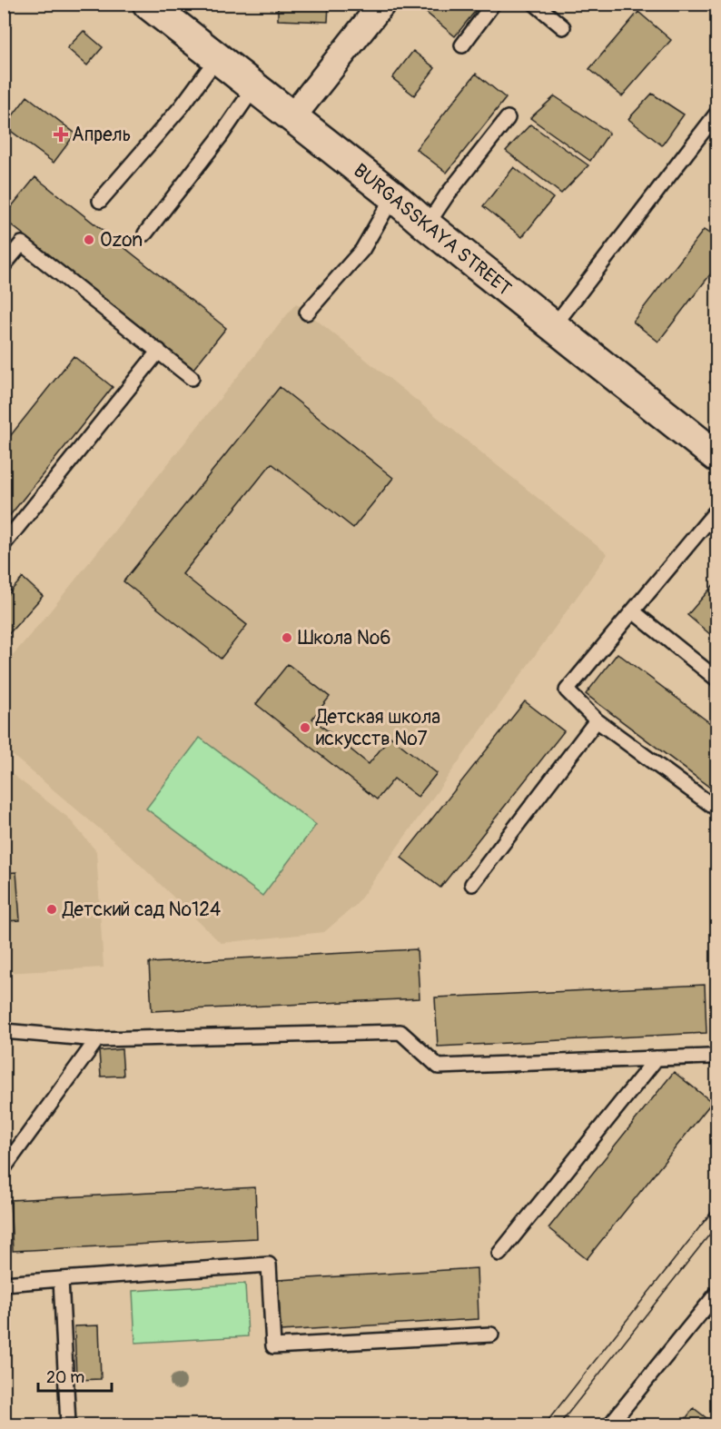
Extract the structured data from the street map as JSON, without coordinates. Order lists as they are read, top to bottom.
{
  "streets": {
    "street": ["BURGASSKAYA STREET"]
  },
  "places": {
    "health": ["Апрель"],
    "other": [
      "Ozon",
      "Школа №6",
      "Детская школа искусств №7",
      "Детский сад №124"
    ]
  },
  "scale_bar": "20 m"
}
